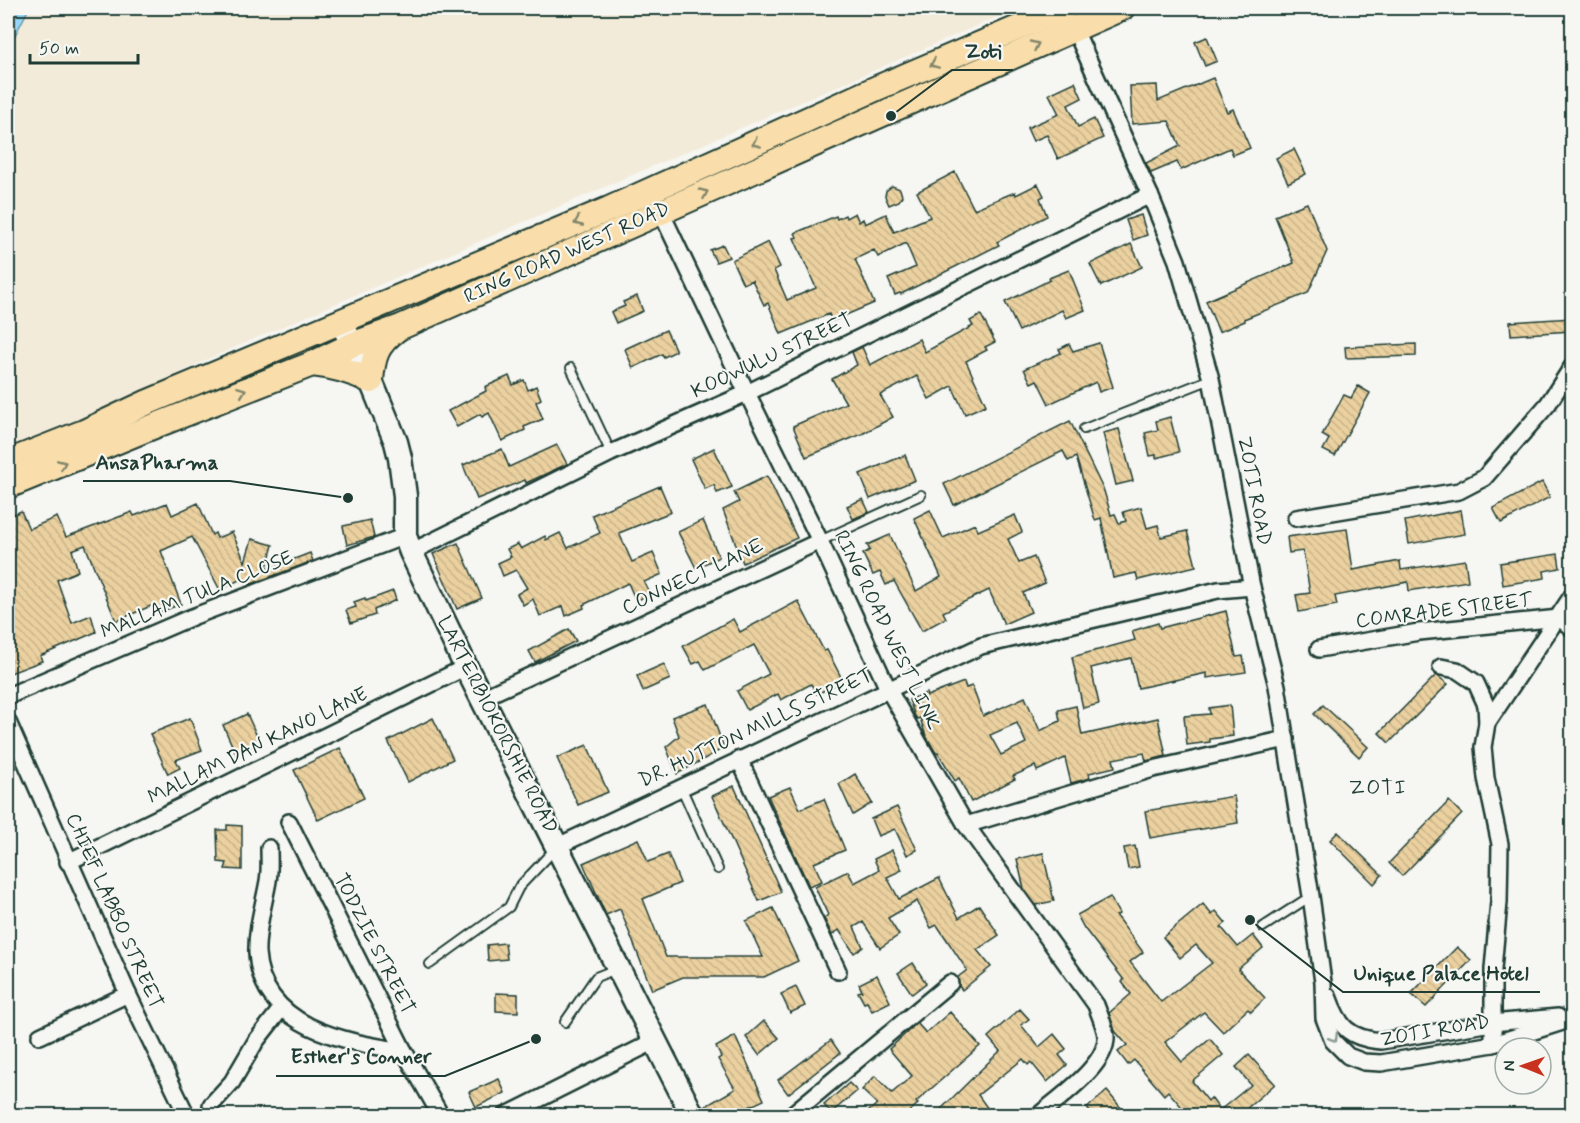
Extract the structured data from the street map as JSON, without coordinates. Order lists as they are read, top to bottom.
{
  "streets": {
    "main road": ["RING ROAD WEST ROAD"],
    "street": [
      "KOOWULU STREET",
      "ZOTI ROAD",
      "CONNECT LANE",
      "MALLAM TULA CLOSE",
      "COMRADE STREET",
      "RING ROAD WEST LINK",
      "LARTERBIOKORSHIE ROAD",
      "DR. HUTTON MILLS STREET",
      "MALLAM DAN KANO LANE",
      "CHIEF LABBO STREET",
      "TODZIE STREET"
    ]
  },
  "crossings": [
    ["RING ROAD WEST ROAD", "ZOTI ROAD"],
    ["RING ROAD WEST ROAD", "RING ROAD WEST LINK"],
    ["RING ROAD WEST ROAD", "LARTERBIOKORSHIE ROAD"],
    ["KOOWULU STREET", "ZOTI ROAD"],
    ["KOOWULU STREET", "MALLAM TULA CLOSE"],
    ["KOOWULU STREET", "RING ROAD WEST LINK"],
    ["KOOWULU STREET", "LARTERBIOKORSHIE ROAD"],
    ["ZOTI ROAD", "DR. HUTTON MILLS STREET"],
    ["CONNECT LANE", "RING ROAD WEST LINK"],
    ["CONNECT LANE", "LARTERBIOKORSHIE ROAD"],
    ["MALLAM TULA CLOSE", "LARTERBIOKORSHIE ROAD"],
    ["RING ROAD WEST LINK", "DR. HUTTON MILLS STREET"],
    ["LARTERBIOKORSHIE ROAD", "DR. HUTTON MILLS STREET"],
    ["LARTERBIOKORSHIE ROAD", "MALLAM DAN KANO LANE"],
    ["MALLAM DAN KANO LANE", "CHIEF LABBO STREET"]
  ],
  "districts": ["ZOTI"],
  "places": [
    "Zoti",
    "AnsaPharma",
    "Unique Palace Hotel",
    "Esther's Conner"
  ],
  "scale_bar": "50 m",
  "north": "left"
}
